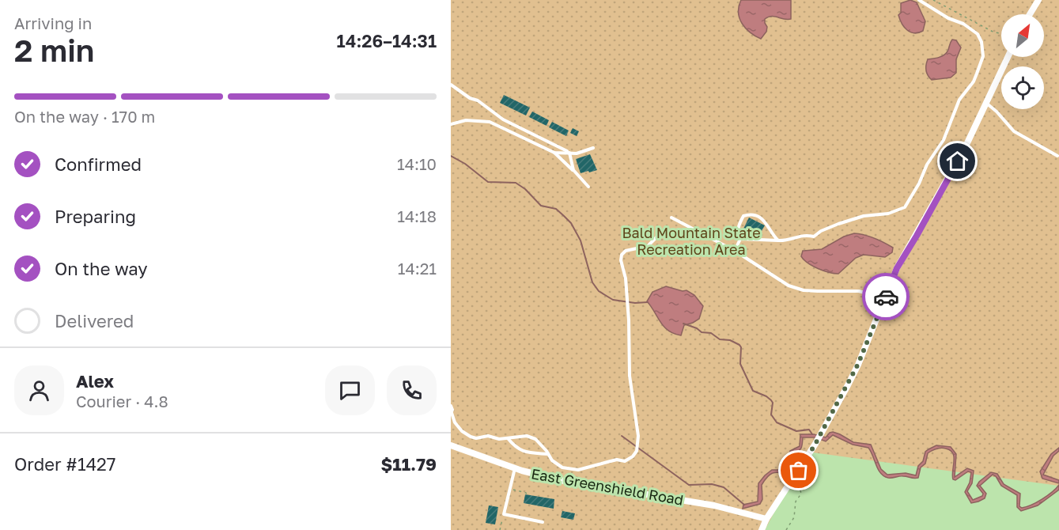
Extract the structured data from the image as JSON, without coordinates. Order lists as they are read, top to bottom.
{
  "streets": {
    "street": ["East Greenshield Road"]
  },
  "parks": ["Bald Mountain State Recreation Area"],
  "north": "top right",
  "page": {
    "heading": ["2 min", "Arriving in", "14:26–14:31"],
    "panel": [
      "Alex",
      "Courier · 4.8",
      "Order #1427",
      "$11.79"
    ],
    "bar": "On the way · 170 m",
    "list": [
      ["Confirmed", "14:10"],
      ["Preparing", "14:18"],
      ["On the way", "14:21"],
      "Delivered"
    ]
  }
}
